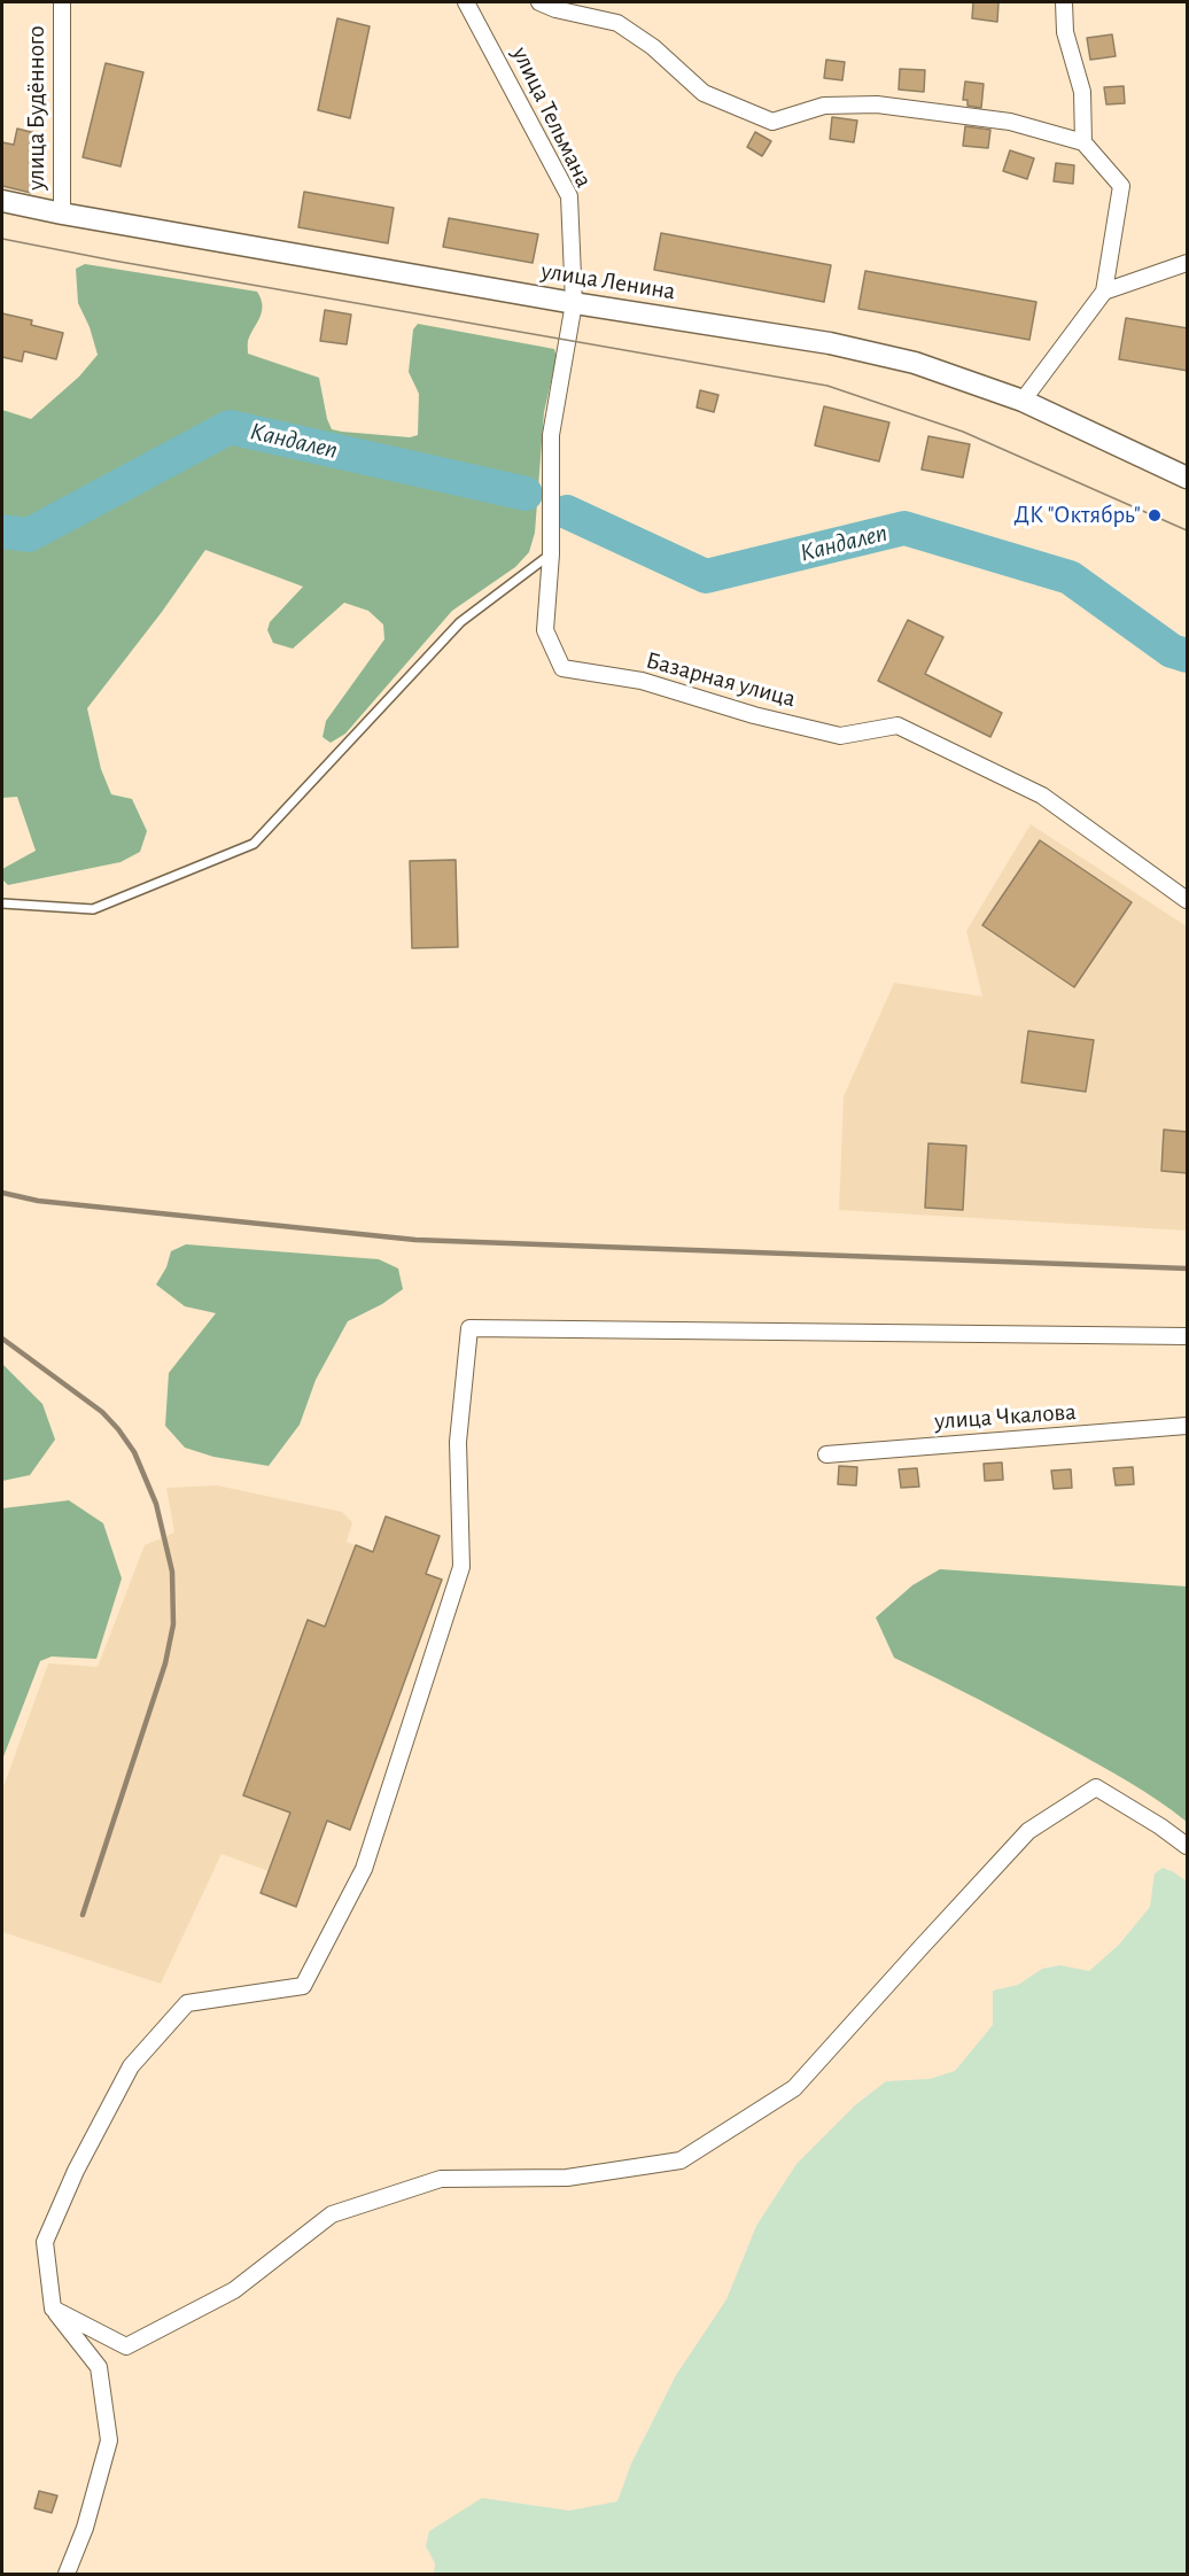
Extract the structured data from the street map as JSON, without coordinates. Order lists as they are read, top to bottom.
{
  "streets": {
    "main road": ["улица Ленина"],
    "street": [
      "улица Будённого",
      "улица Тельмана",
      "Базарная улица",
      "улица Чкалова"
    ]
  },
  "crossings": [
    ["улица Будённого", "улица Ленина"],
    ["улица Тельмана", "улица Ленина"],
    ["улица Тельмана", "Базарная улица"],
    ["улица Ленина", "Базарная улица"]
  ],
  "water": ["Кандалеп"],
  "places": ["ДК \"Октябрь\""]
}
